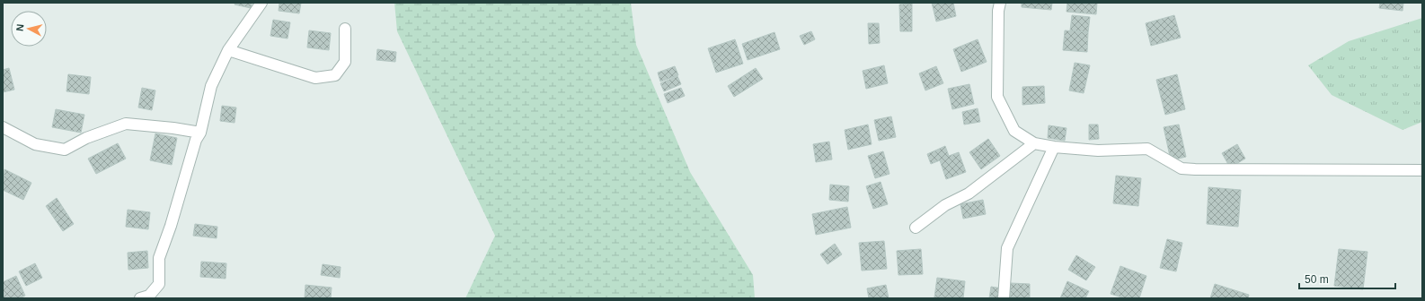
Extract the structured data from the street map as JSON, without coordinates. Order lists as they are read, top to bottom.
{
  "scale_bar": "50 m",
  "north": "left"
}
